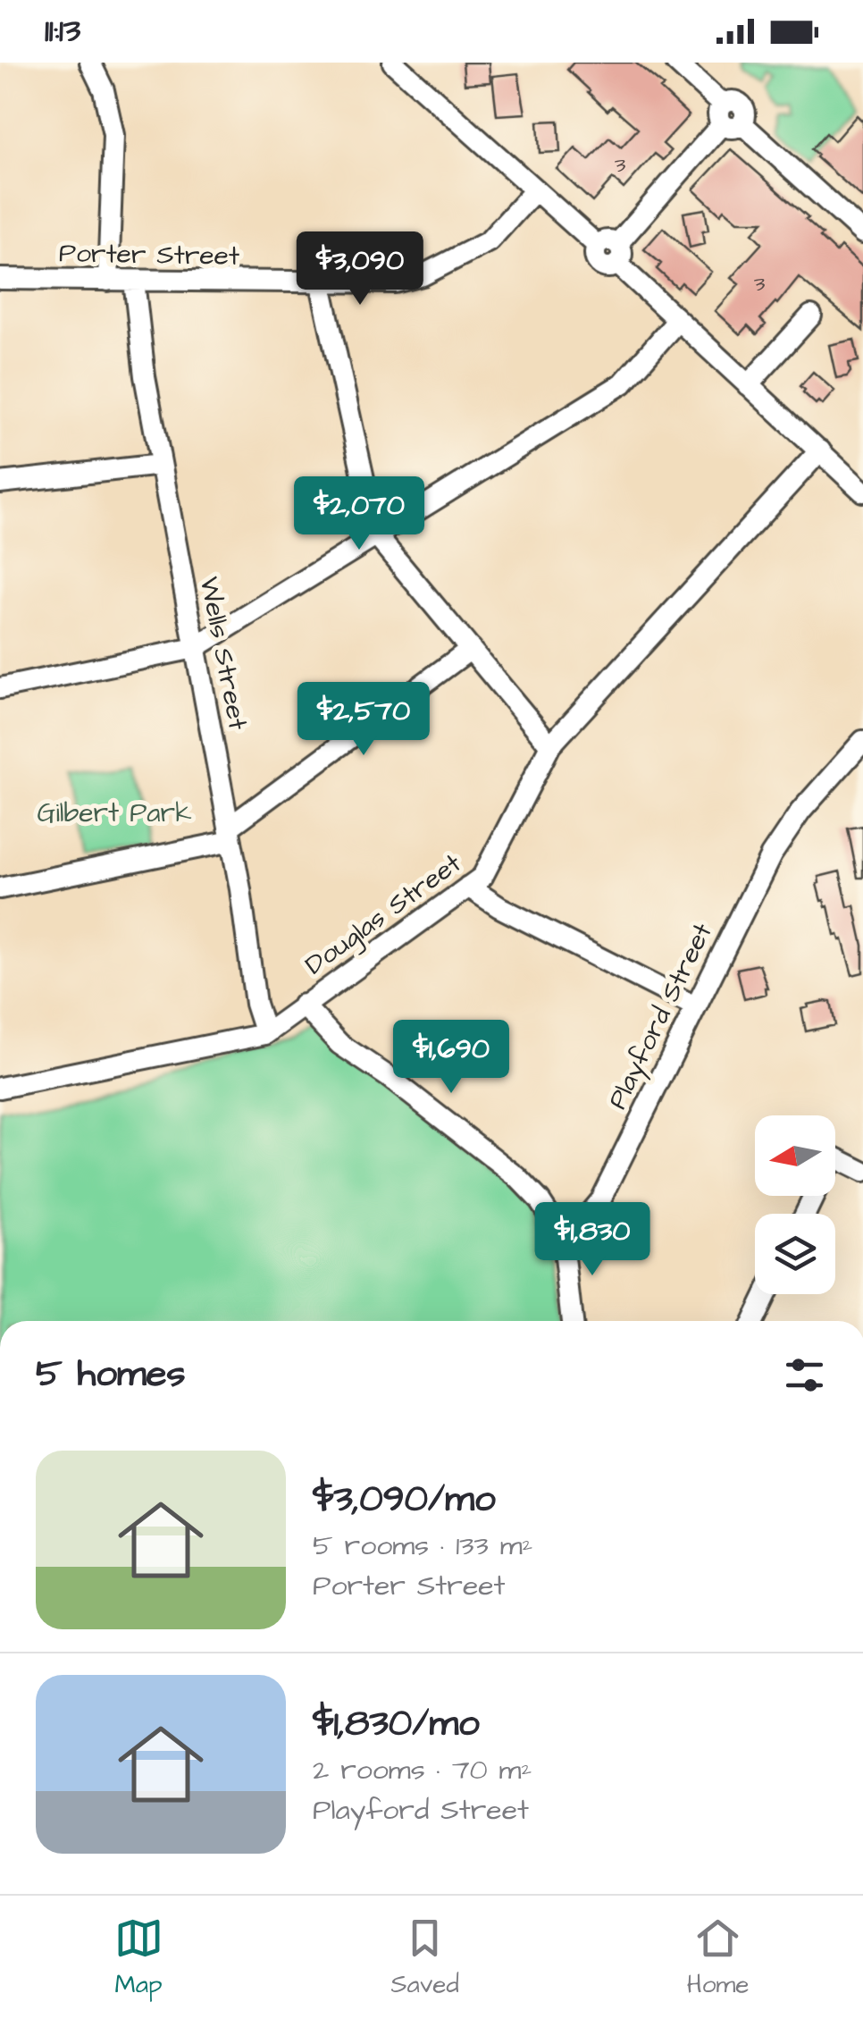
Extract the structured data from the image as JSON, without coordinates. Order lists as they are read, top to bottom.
{
  "streets": {
    "street": [
      "Porter Street",
      "Wells Street",
      "Douglas Street",
      "Playford Street"
    ]
  },
  "crossings": [
    ["Porter Street", "Wells Street"],
    ["Wells Street", "Douglas Street"]
  ],
  "parks": ["Gilbert Park"],
  "house_numbers": ["3", "3"],
  "north": "left",
  "page": {
    "status": "11:13",
    "price": [
      "$3,090",
      "$2,070",
      "$2,570",
      "$1,690",
      "$1,830"
    ],
    "heading": "5 homes",
    "list": [
      {
        "name": "$3,090/mo",
        "note": "5 rooms · 133 m² · Porter Street"
      },
      {
        "name": "$1,830/mo",
        "note": "2 rooms · 70 m² · Playford Street"
      }
    ],
    "tabs": ["Map", "Saved", "Home"]
  }
}
